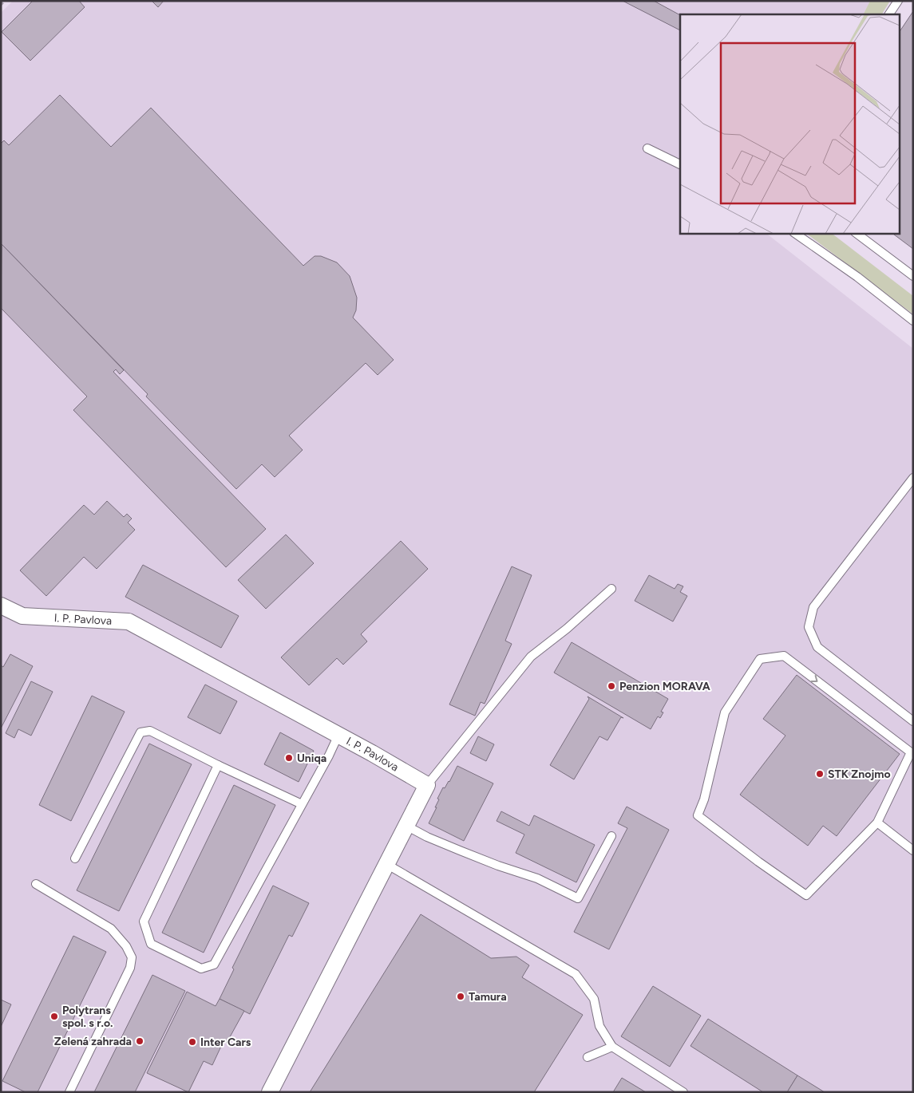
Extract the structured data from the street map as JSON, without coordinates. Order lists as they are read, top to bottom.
{
  "streets": {
    "street": ["I. P. Pavlova"]
  },
  "places": [
    "Penzion MORAVA",
    "Uniqa",
    "STK Znojmo",
    "Tamura",
    "Polytrans spol. s r.o.",
    "Zelená zahrada",
    "Inter Cars"
  ]
}
